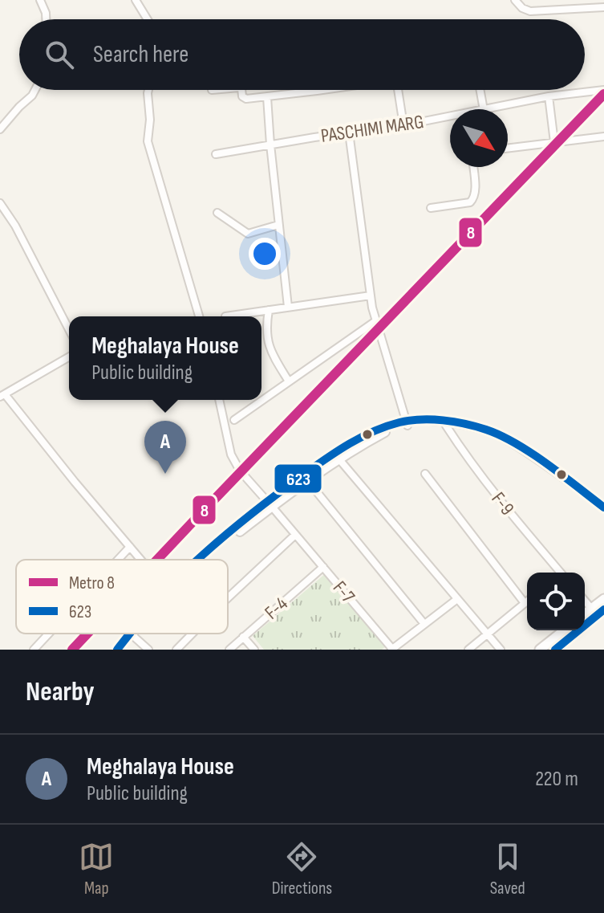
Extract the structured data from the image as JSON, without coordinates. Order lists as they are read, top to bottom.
{
  "streets": {
    "street": [
      "PASCHIMI MARG",
      "F-9",
      "F-7",
      "F-4"
    ]
  },
  "crossings": [
    ["F-7", "F-4"]
  ],
  "lines": ["metro line 8", "transit line 623"],
  "legend": ["Metro 8", "623"],
  "north": "bottom right",
  "page": {
    "search": "Search here",
    "popup": ["Meghalaya House", "Public building"],
    "pins": "A",
    "heading": "Nearby",
    "list": [
      {
        "mark": "A",
        "name": "Meghalaya House",
        "note": "Public building",
        "value": "220 m"
      }
    ],
    "nav": ["Map", "Directions", "Saved"]
  }
}
